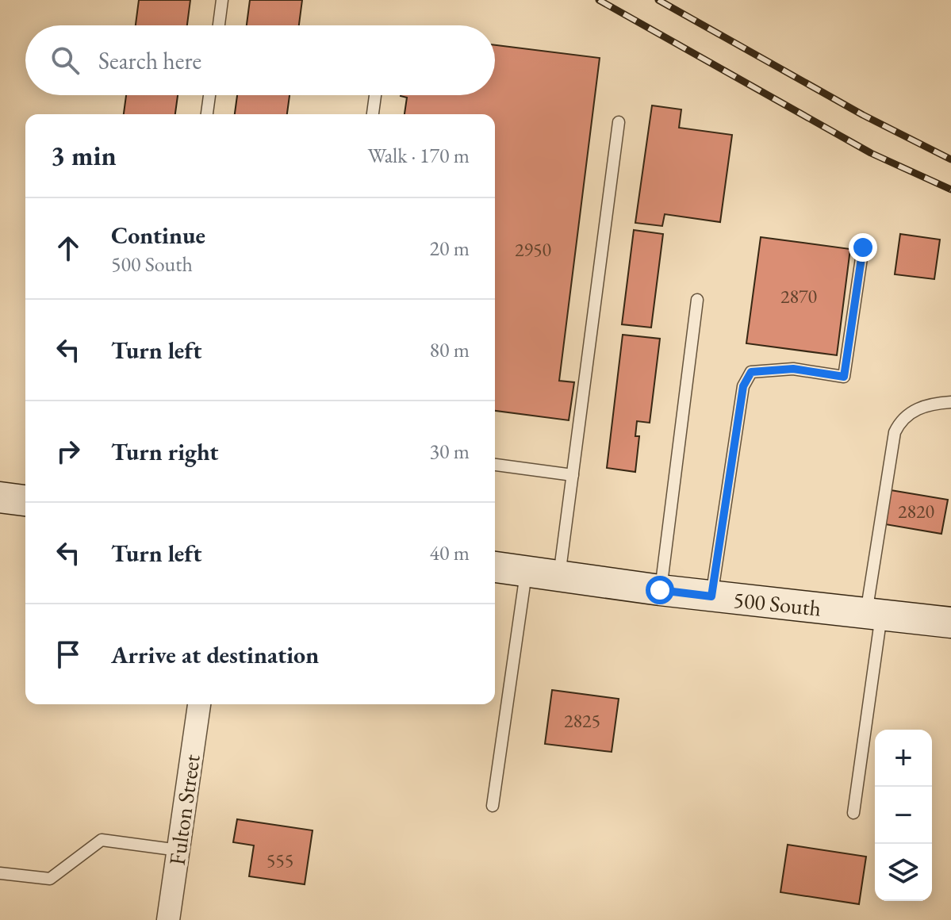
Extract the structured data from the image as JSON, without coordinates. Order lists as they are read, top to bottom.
{
  "streets": {
    "street": ["500 South", "Fulton Street"]
  },
  "house_numbers": [
    "2950",
    "2870",
    "2820",
    "2825",
    "555"
  ],
  "page": {
    "search": "Search here",
    "heading": ["3 min", "Walk · 170 m"],
    "list": [
      ["Continue", "500 South", "20 m"],
      ["Turn left", "80 m"],
      ["Turn right", "30 m"],
      ["Turn left", "40 m"],
      "Arrive at destination"
    ],
    "map_buttons": ["+", "−"]
  }
}
